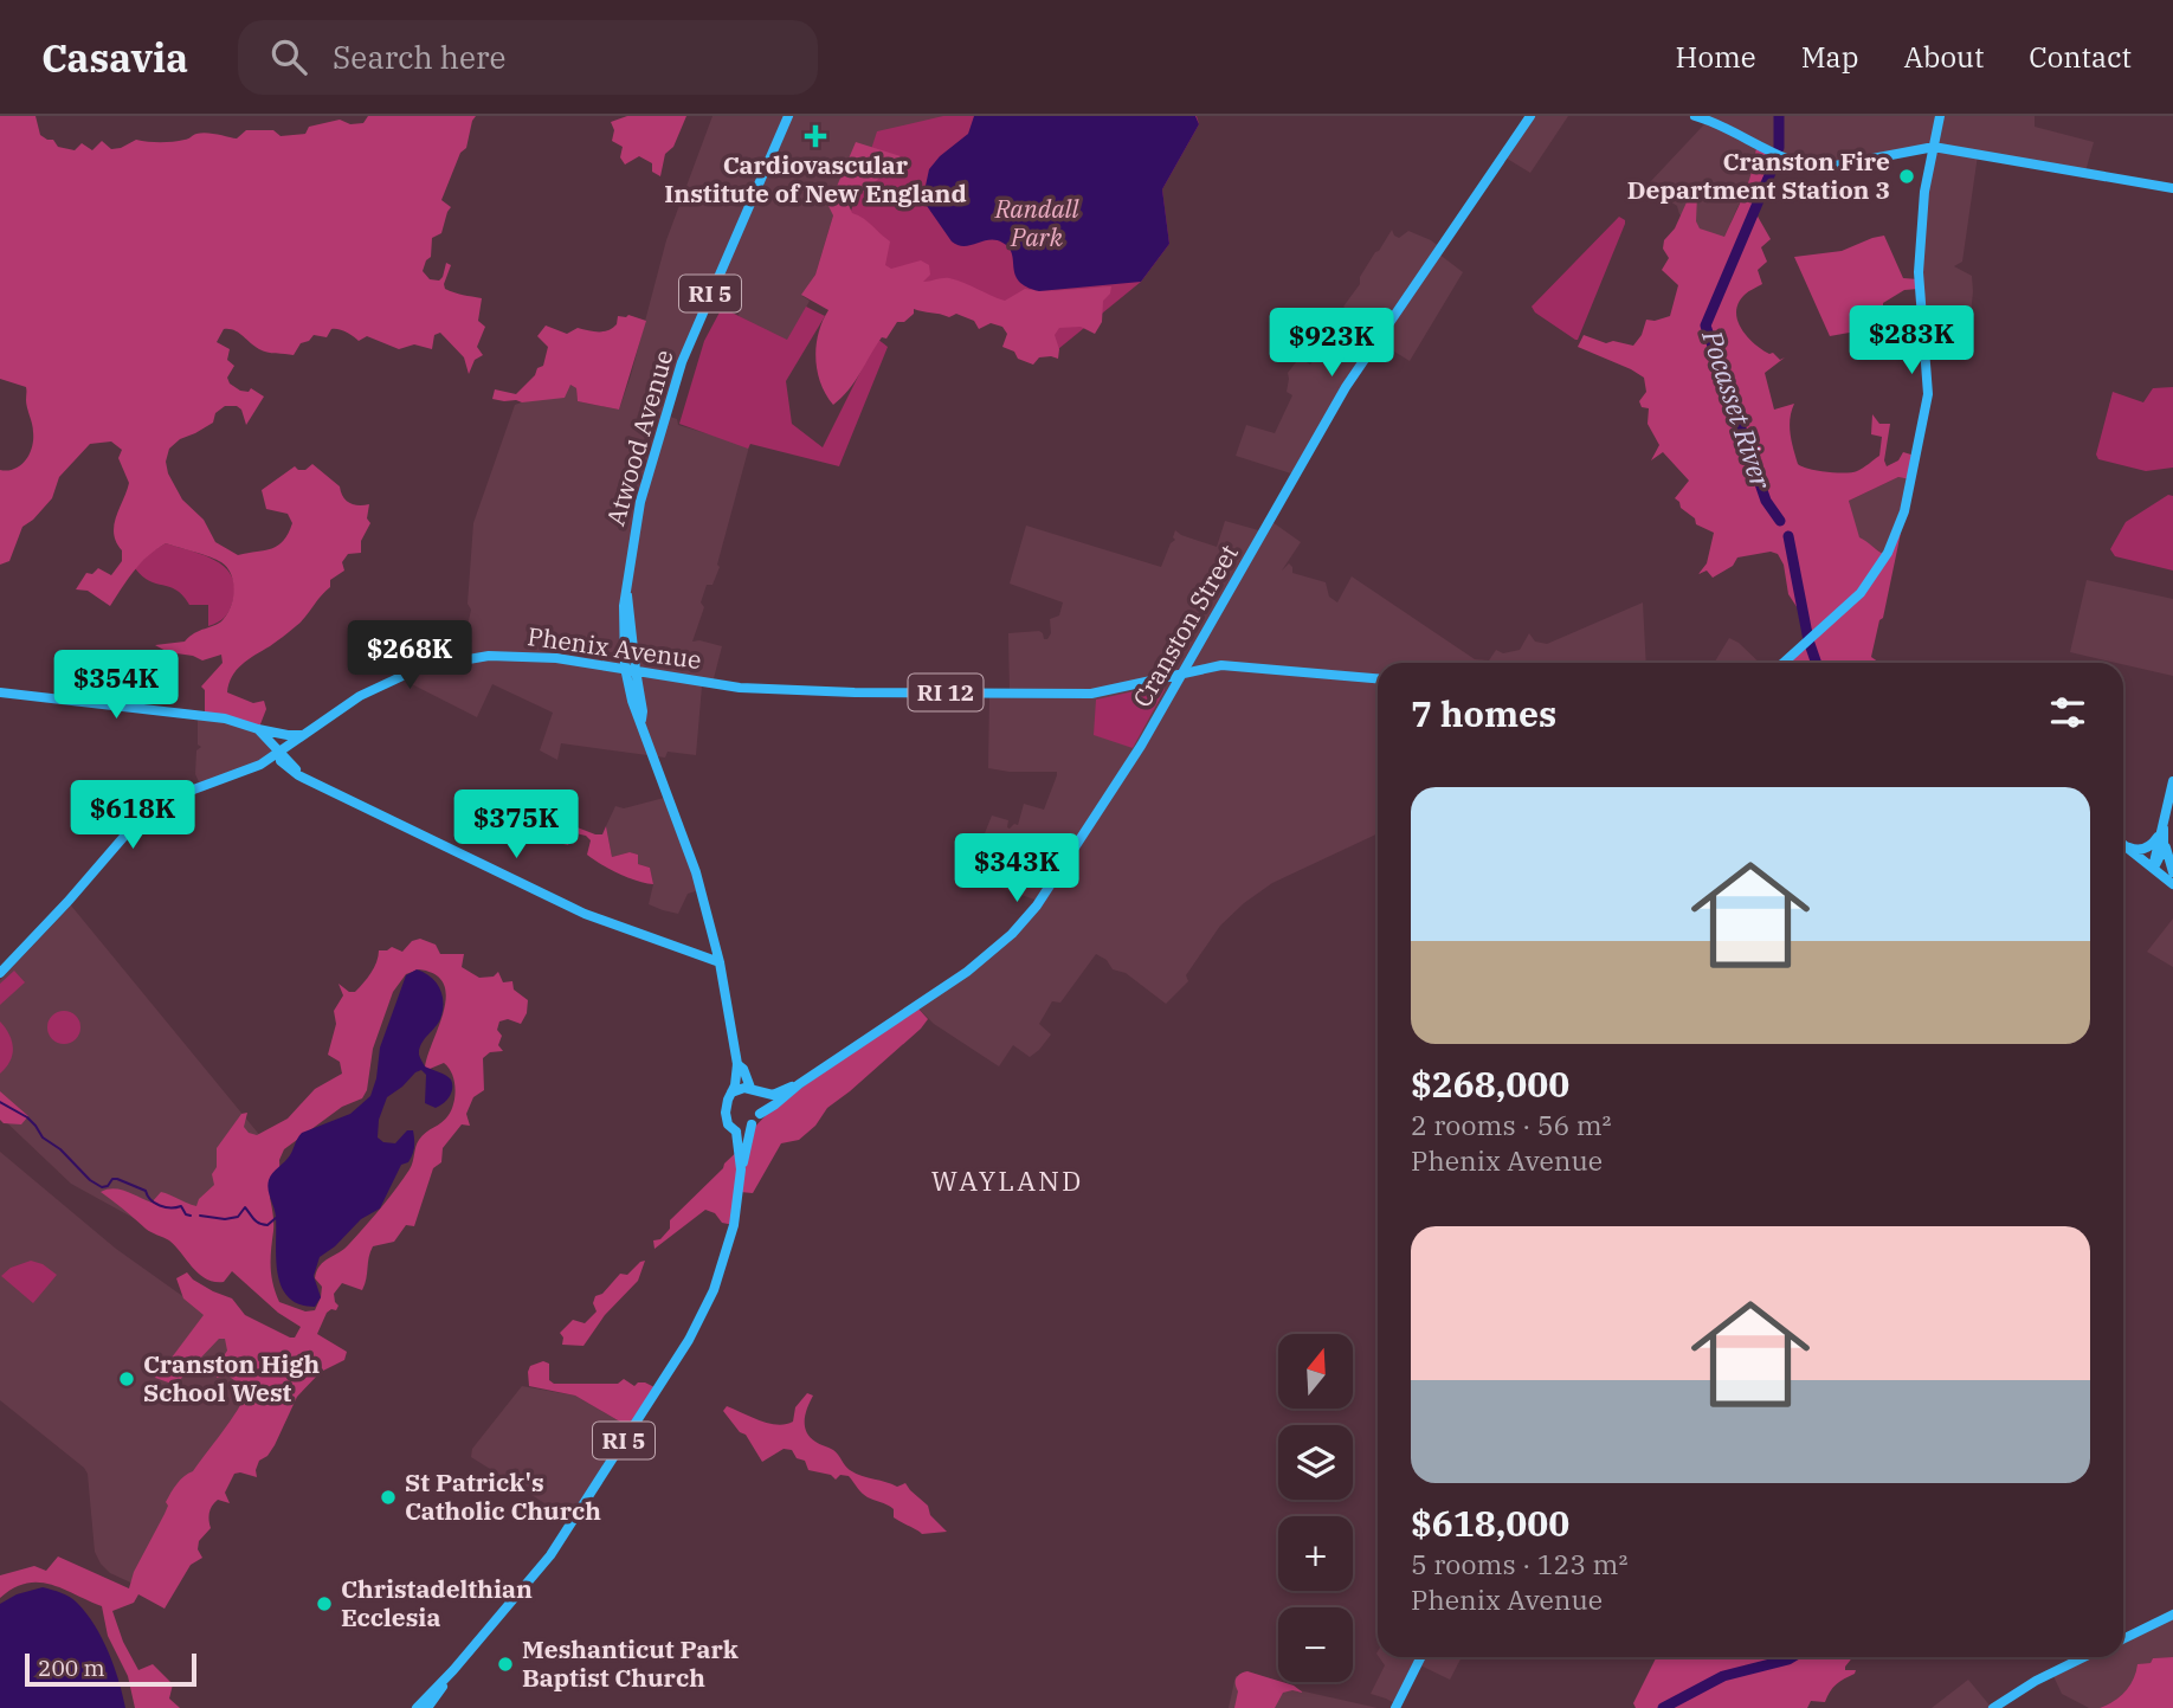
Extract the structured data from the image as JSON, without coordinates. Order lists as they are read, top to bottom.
{
  "streets": {
    "main road": [
      "RI 5",
      "Atwood Avenue",
      "Cranston Street",
      "Phenix Avenue",
      "RI 12"
    ]
  },
  "crossings": [
    ["RI 5", "Atwood Avenue"],
    ["RI 5", "Cranston Street"],
    ["Atwood Avenue", "Cranston Street"],
    ["Atwood Avenue", "Phenix Avenue"],
    ["Cranston Street", "Phenix Avenue"],
    ["Cranston Street", "RI 12"],
    ["Phenix Avenue", "RI 12"]
  ],
  "districts": ["WAYLAND"],
  "water": ["Pocasset River"],
  "parks": ["Randall Park"],
  "places": {
    "health": ["Cardiovascular Institute of New England"],
    "other": [
      "Cranston Fire Department Station 3",
      "Cranston High School West",
      "St Patrick's Catholic Church",
      "Christadelthian Ecclesia",
      "Meshanticut Park Baptist Church"
    ]
  },
  "scale_bar": "200 m",
  "north": "top",
  "page": {
    "header": "Casavia",
    "search": "Search here",
    "nav": [
      "Home",
      "Map",
      "About",
      "Contact"
    ],
    "price": [
      "$283K",
      "$923K",
      "$268K",
      "$354K",
      "$618K",
      "$375K",
      "$343K"
    ],
    "heading": "7 homes",
    "list": [
      {
        "name": "$268,000",
        "note": "2 rooms · 56 m² · Phenix Avenue"
      },
      {
        "name": "$618,000",
        "note": "5 rooms · 123 m² · Phenix Avenue"
      }
    ],
    "map_buttons": ["+", "−"],
    "scale": "200 m"
  }
}
